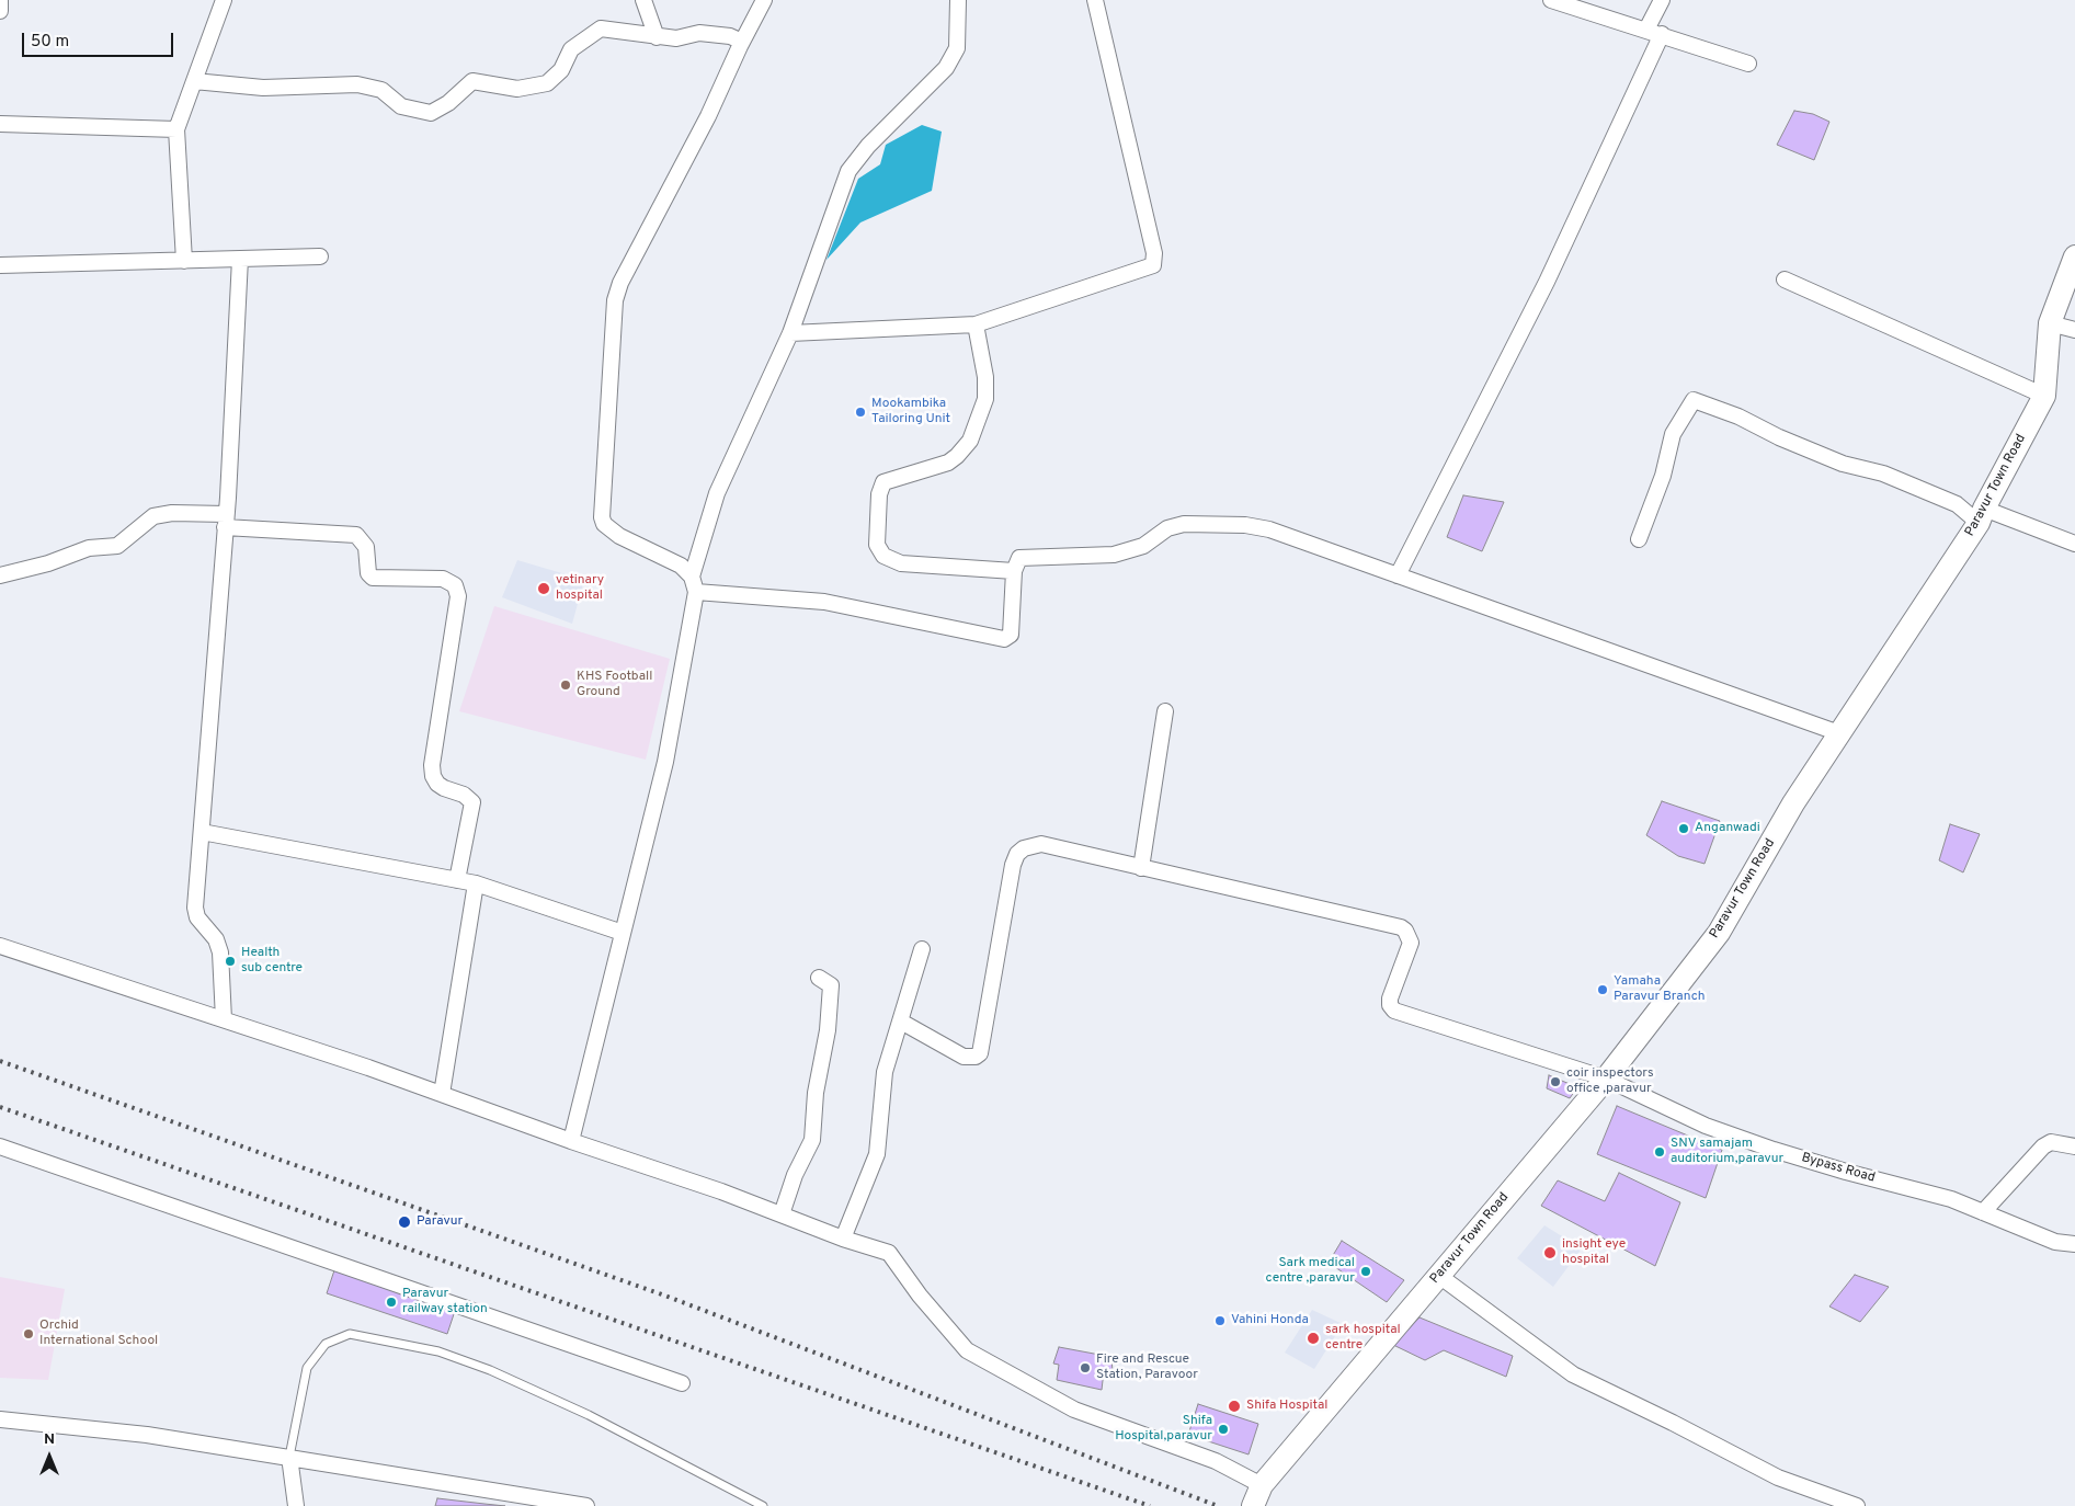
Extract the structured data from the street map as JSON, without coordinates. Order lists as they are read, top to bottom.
{
  "streets": {
    "main road": ["Paravur Town Road"],
    "street": ["Bypass Road"]
  },
  "crossings": [
    ["Paravur Town Road", "Bypass Road"]
  ],
  "places": [
    "Mookambika Tailoring Unit",
    "vetinary hospital",
    "KHS Football Ground",
    "Anganwadi",
    "Health sub centre",
    "Yamaha Paravur Branch",
    "coir inspectors office ,paravur",
    "SNV samajam auditorium,paravur",
    "Paravur",
    "insight eye hospital",
    "Sark medical centre ,paravur",
    "Paravur railway station",
    "Vahini Honda",
    "Orchid International School",
    "sark hospital centre",
    "Fire and Rescue Station, Paravoor",
    "Shifa Hospital",
    "Shifa Hospital,paravur"
  ],
  "scale_bar": "50 m",
  "north": "top"
}
